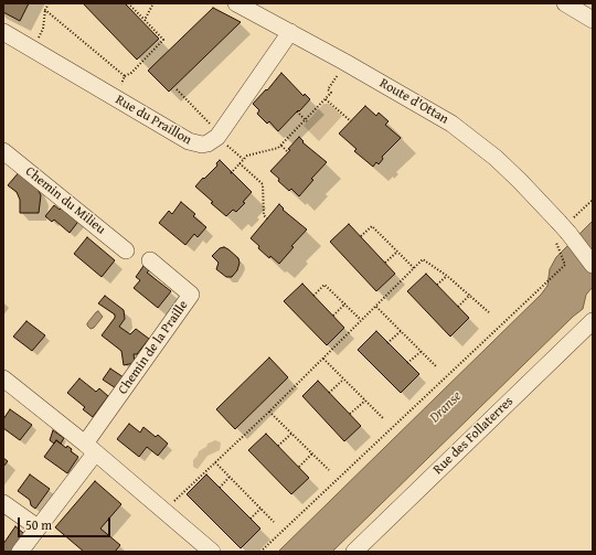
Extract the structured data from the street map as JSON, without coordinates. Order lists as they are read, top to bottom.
{
  "streets": {
    "street": [
      "Route d'Ottan",
      "Rue du Praillon",
      "Chemin du Milieu",
      "Chemin de la Praille",
      "Rue des Follaterres"
    ]
  },
  "water": ["Dranse"],
  "scale_bar": "50 m"
}
